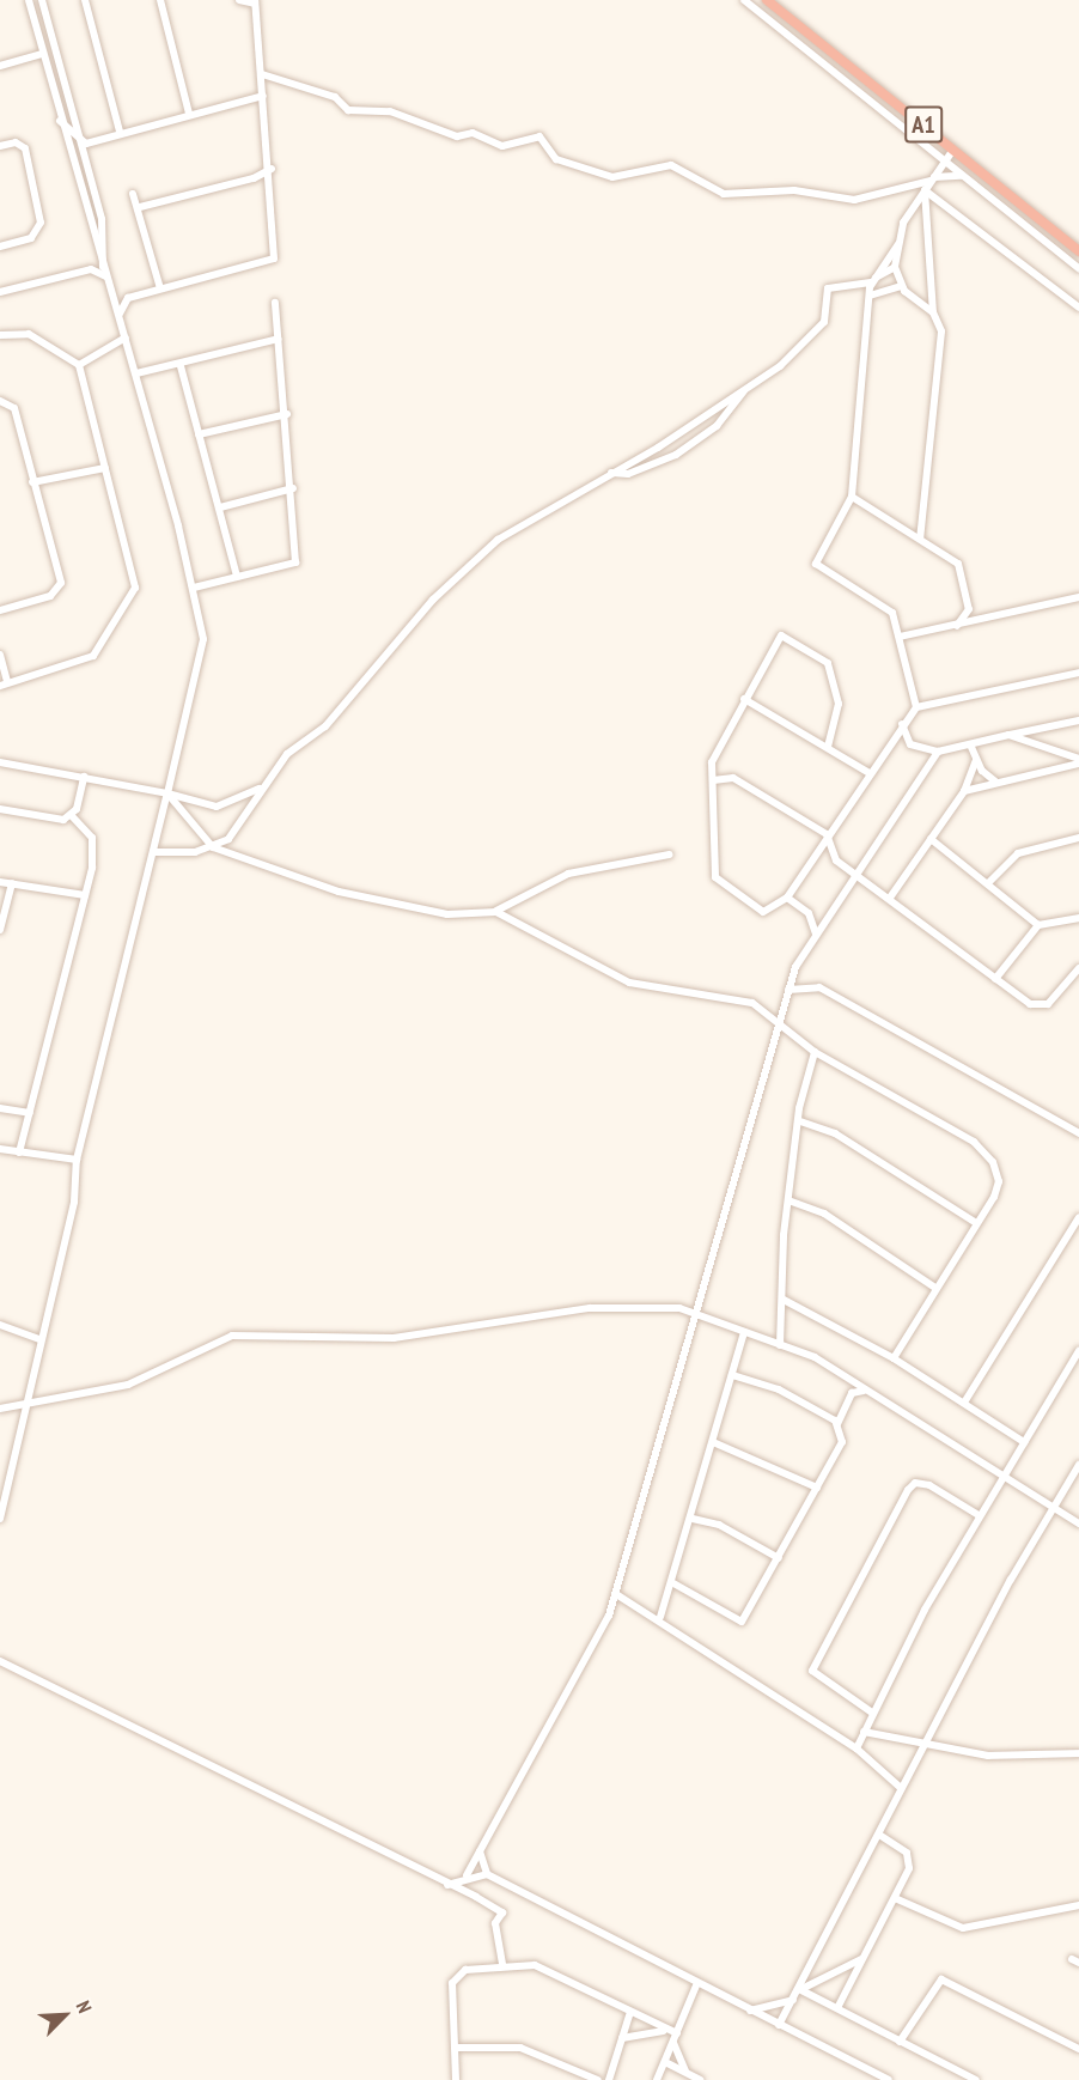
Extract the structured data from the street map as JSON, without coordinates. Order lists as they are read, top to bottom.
{
  "streets": {
    "highway": ["A1"]
  },
  "north": "top right"
}
